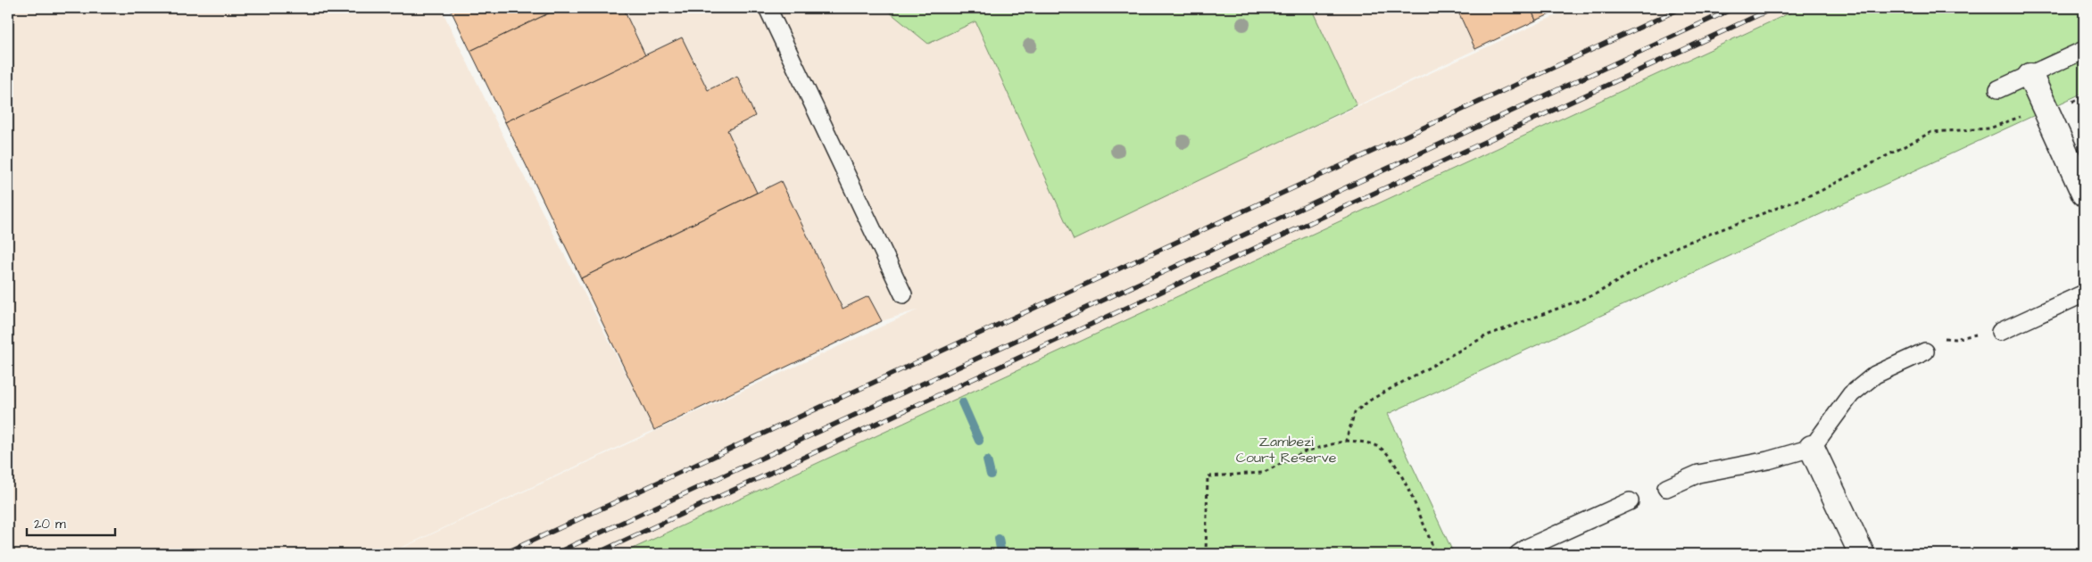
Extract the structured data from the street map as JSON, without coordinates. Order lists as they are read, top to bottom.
{
  "parks": ["Zambezi Court Reserve"],
  "scale_bar": "20 m"
}
